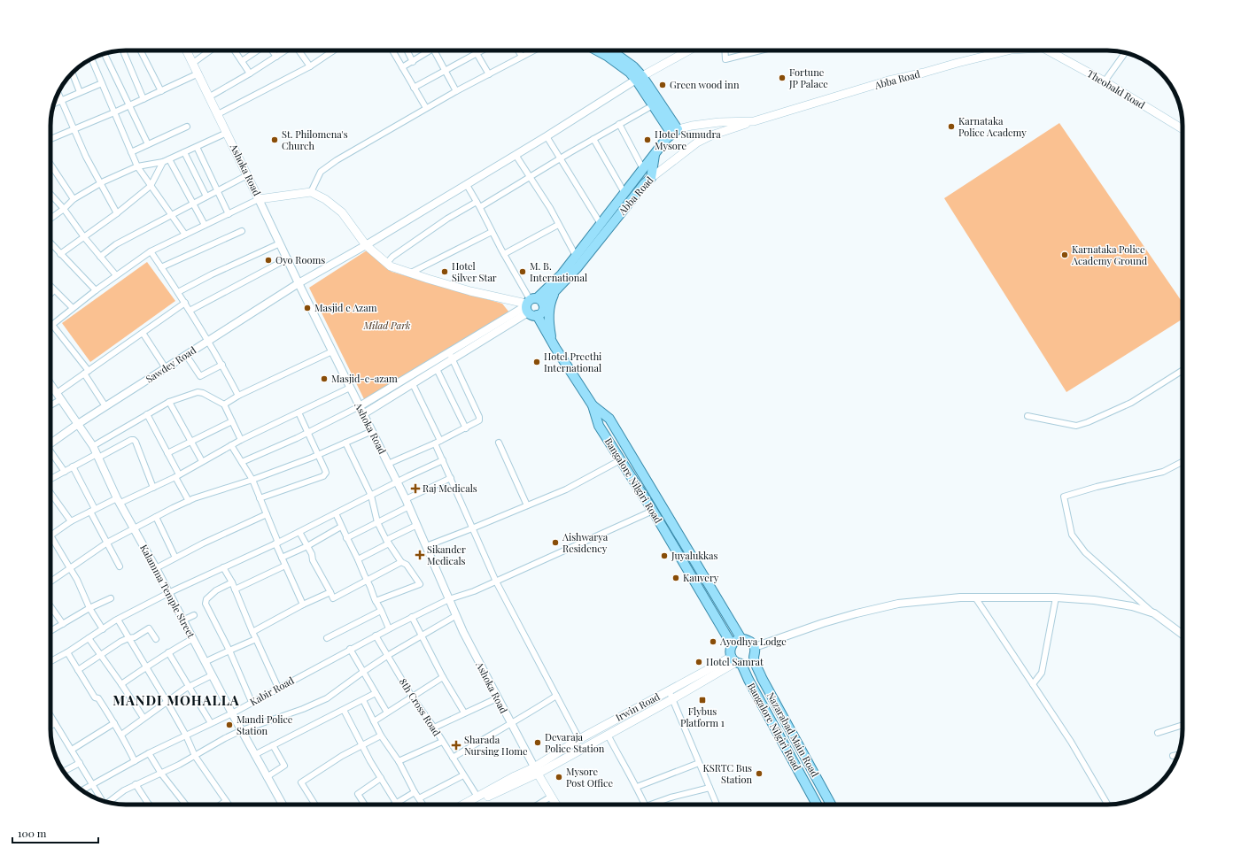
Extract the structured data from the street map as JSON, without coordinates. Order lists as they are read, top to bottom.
{
  "streets": {
    "main road": [
      "Abba Road",
      "Theobald Road",
      "Ashoka Road",
      "Bangalore Nilgiri Road",
      "Irwin Road",
      "Nazarabad Main Road"
    ],
    "street": [
      "Sawdey Road",
      "Kalamma Temple Street",
      "Kabir Road",
      "8th Cross Road"
    ]
  },
  "crossings": [
    ["Ashoka Road", "Sawdey Road"],
    ["Ashoka Road", "Kabir Road"],
    ["Ashoka Road", "Irwin Road"],
    ["Sawdey Road", "Kalamma Temple Street"],
    ["Bangalore Nilgiri Road", "Kabir Road"],
    ["Bangalore Nilgiri Road", "Irwin Road"],
    ["Kalamma Temple Street", "Kabir Road"],
    ["Kabir Road", "8th Cross Road"],
    ["8th Cross Road", "Irwin Road"]
  ],
  "districts": ["MANDI MOHALLA"],
  "parks": ["Milad Park"],
  "places": {
    "other": [
      "Fortune JP Palace",
      "Green wood inn",
      "Karnataka Police Academy",
      "St. Philomena's Church",
      "Hotel Sumudra Mysore",
      "Karnataka Police Academy Ground",
      "Oyo Rooms",
      "Hotel Silver Star",
      "M. B. International",
      "Masjid e Azam",
      "Hotel Preethi International",
      "Masjid-e-azam",
      "Aishwarya Residency",
      "Juyalukkas",
      "Kauvery",
      "Ayodhya Lodge",
      "Hotel Samrat",
      "Mandi Police Station",
      "Devaraja Police Station",
      "KSRTC Bus Station",
      "Mysore Post Office"
    ],
    "health": ["Raj Medicals", "Sikander Medicals", "Sharada Nursing Home"],
    "transit": ["Flybus Platform 1"]
  },
  "scale_bar": "100 m"
}
